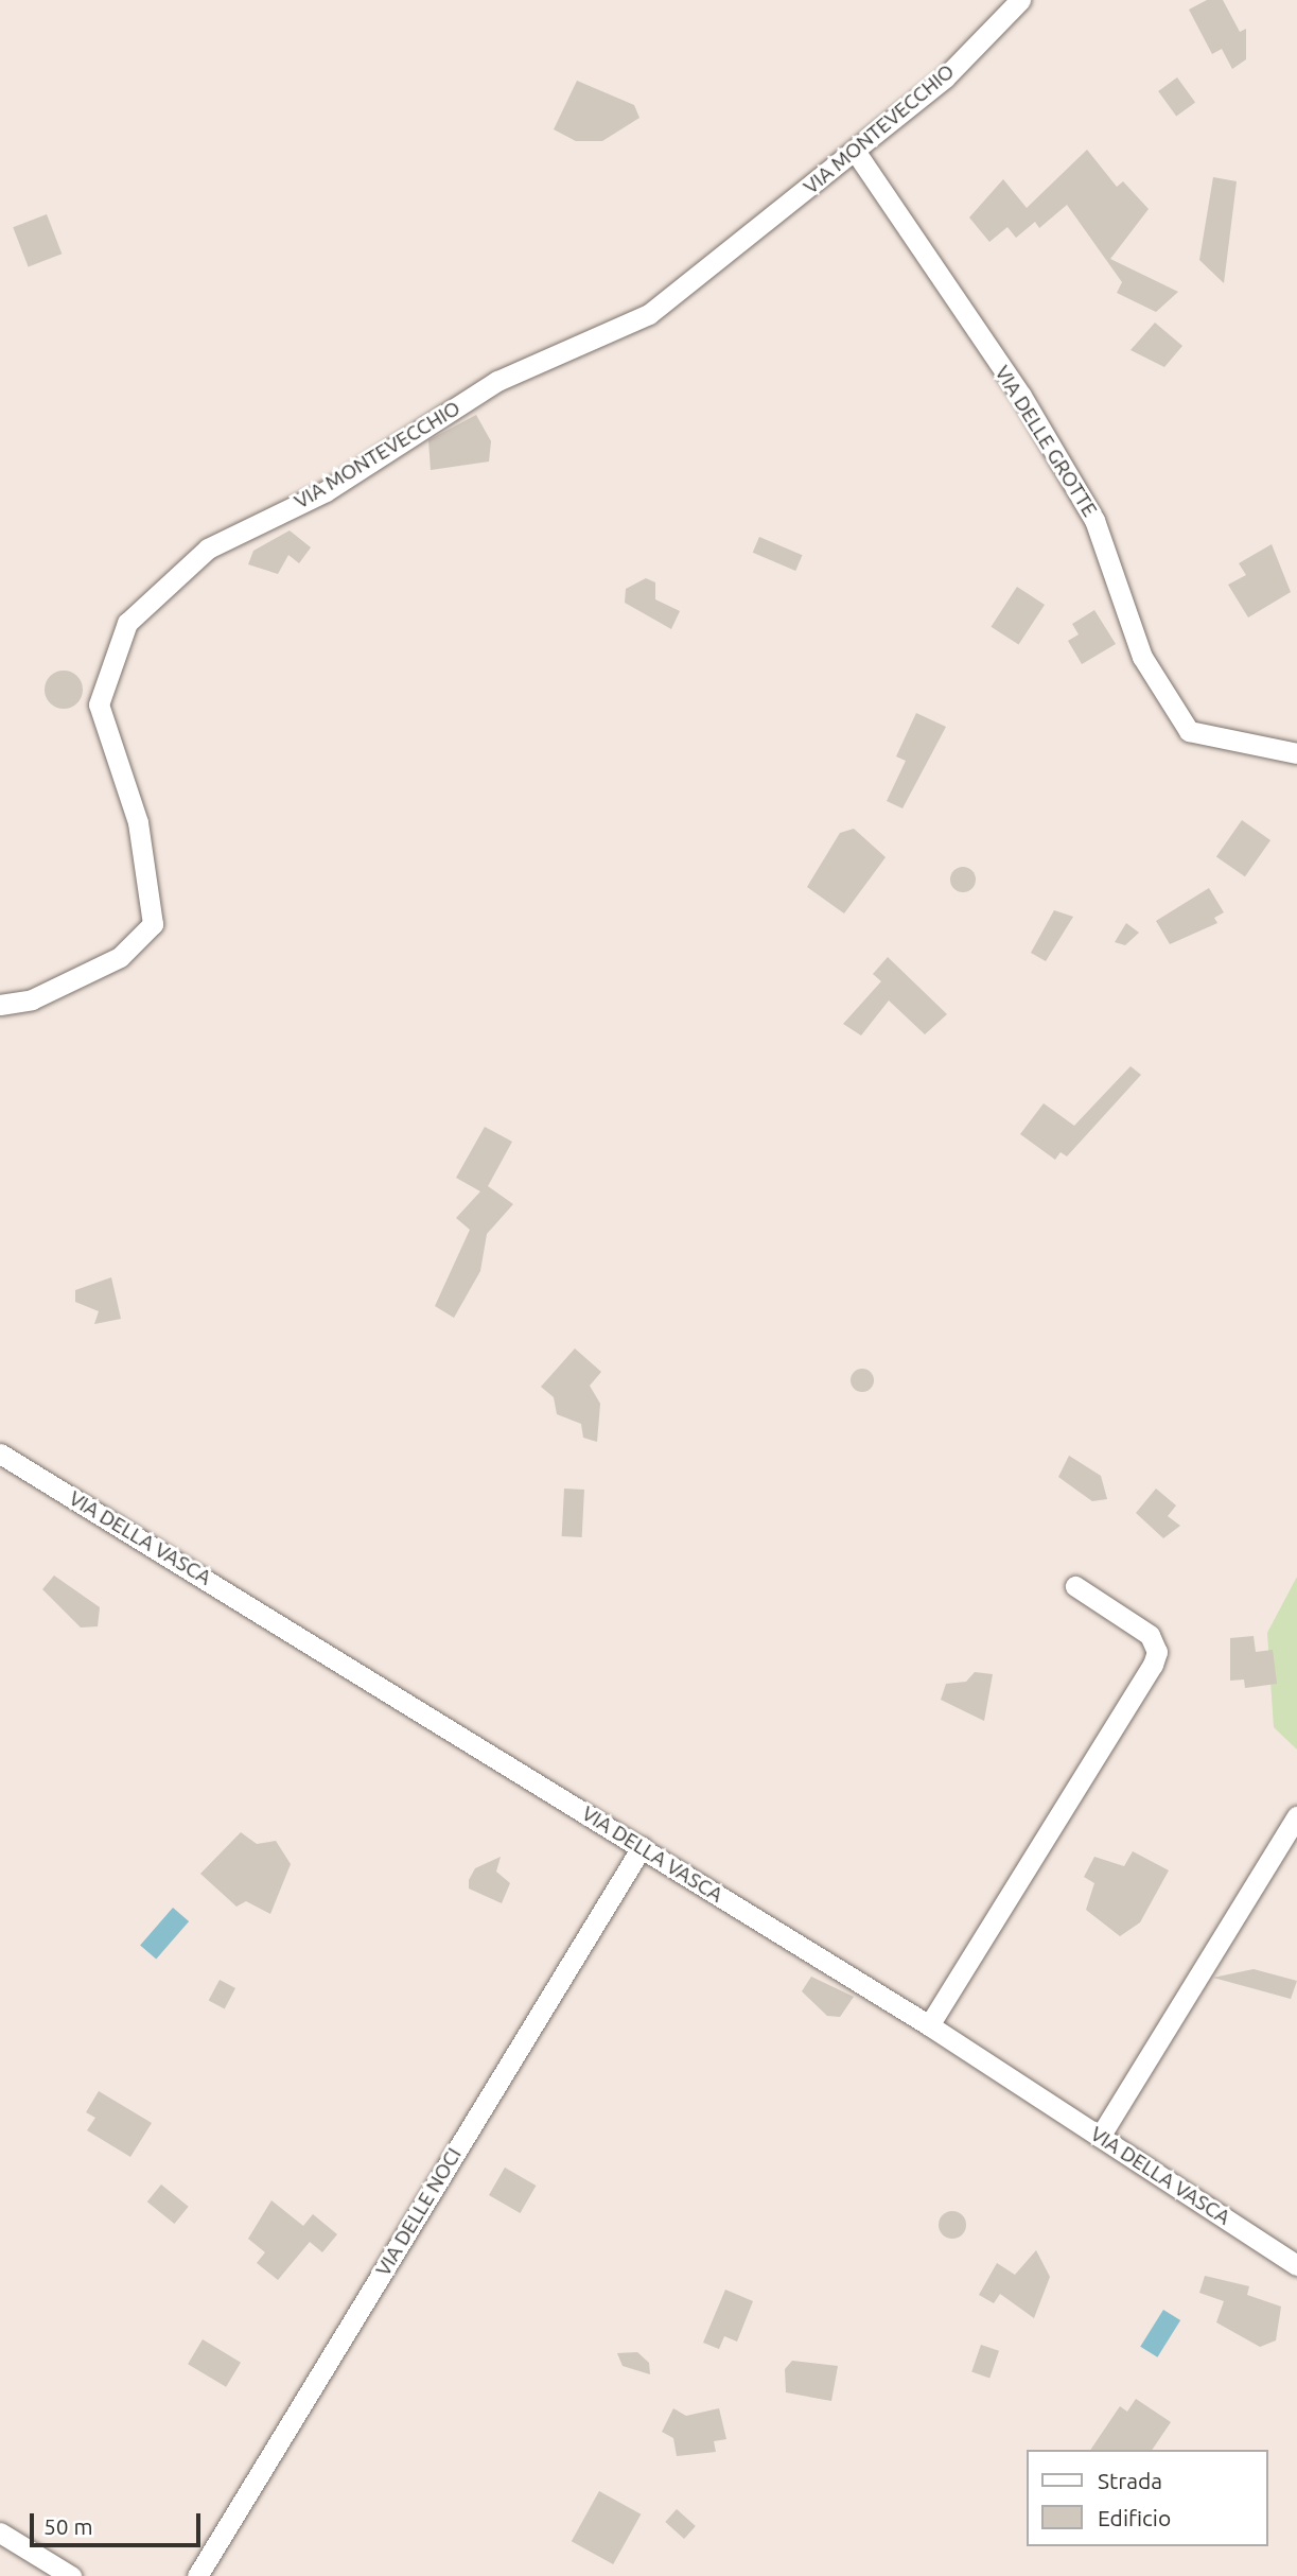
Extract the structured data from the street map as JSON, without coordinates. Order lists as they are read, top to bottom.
{
  "streets": {
    "street": [
      "VIA MONTEVECCHIO",
      "VIA DELLE GROTTE",
      "VIA DELLA VASCA",
      "VIA DELLE NOCI"
    ]
  },
  "crossings": [
    ["VIA MONTEVECCHIO", "VIA DELLE GROTTE"],
    ["VIA DELLA VASCA", "VIA DELLE NOCI"]
  ],
  "legend": ["Strada", "Edificio"],
  "scale_bar": "50 m"
}
